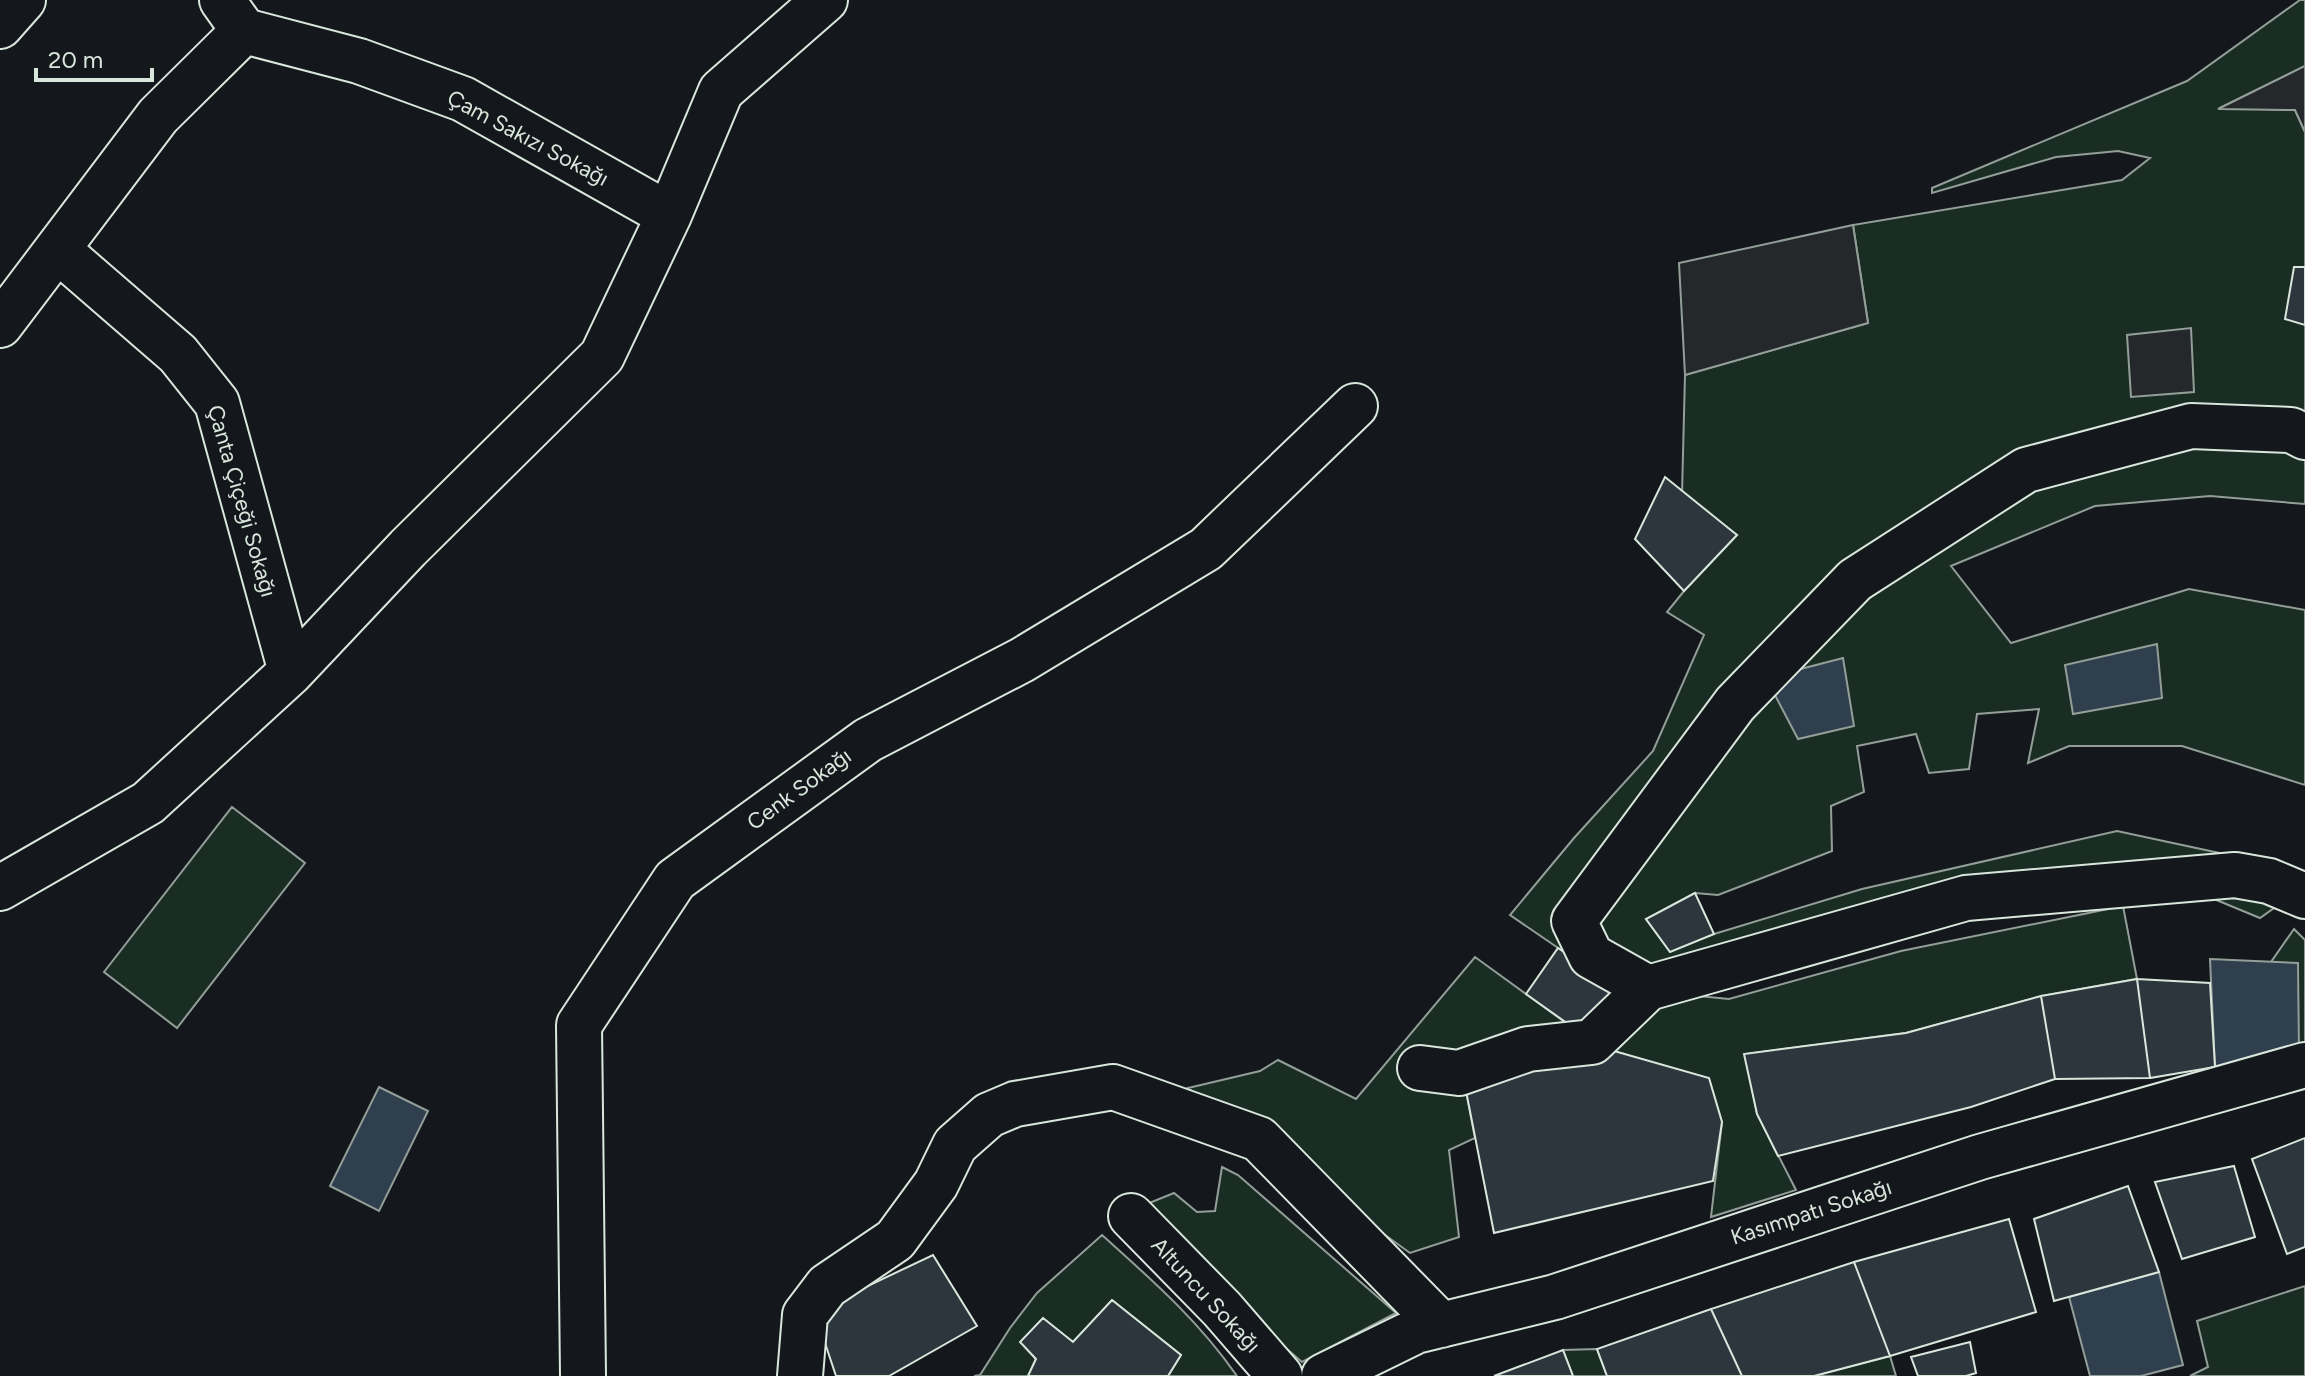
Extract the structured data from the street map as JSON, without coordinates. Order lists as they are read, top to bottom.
{
  "streets": {
    "street": [
      "Çam Sakızı Sokağı",
      "Çanta Çiçeği Sokağı",
      "Cenk Sokağı",
      "Kasımpatı Sokağı",
      "Altuncu Sokağı"
    ]
  },
  "scale_bar": "20 m"
}
